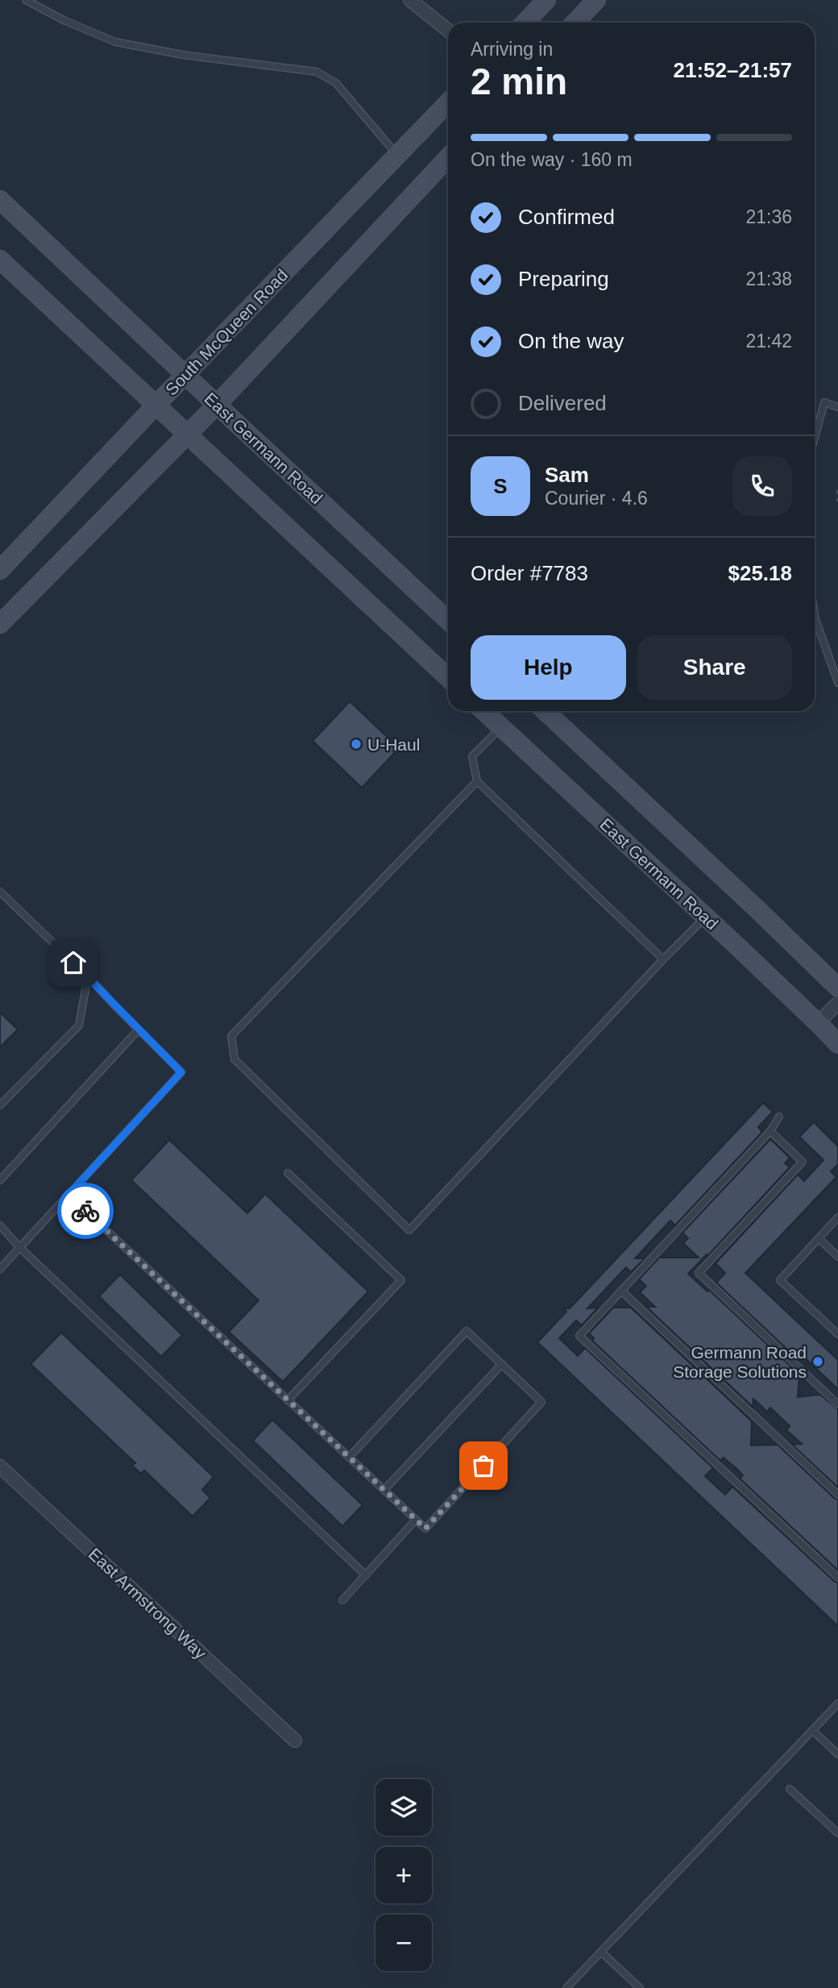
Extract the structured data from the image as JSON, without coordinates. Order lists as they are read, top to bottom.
{
  "streets": {
    "main road": ["South McQueen Road", "East Germann Road"],
    "street": ["East Armstrong Way"]
  },
  "crossings": [
    ["South McQueen Road", "East Germann Road"]
  ],
  "places": ["U-Haul", "Germann Road Storage Solutions"],
  "page": {
    "heading": ["2 min", "Arriving in", "21:52–21:57"],
    "panel": [
      "Sam",
      "Courier · 4.6",
      "Order #7783",
      "$25.18"
    ],
    "bar": "On the way · 160 m",
    "list": [
      ["Confirmed", "21:36"],
      ["Preparing", "21:38"],
      ["On the way", "21:42"],
      "Delivered"
    ],
    "round": "S",
    "buttons": ["Help", "Share"],
    "map_buttons": ["+", "−"]
  }
}
